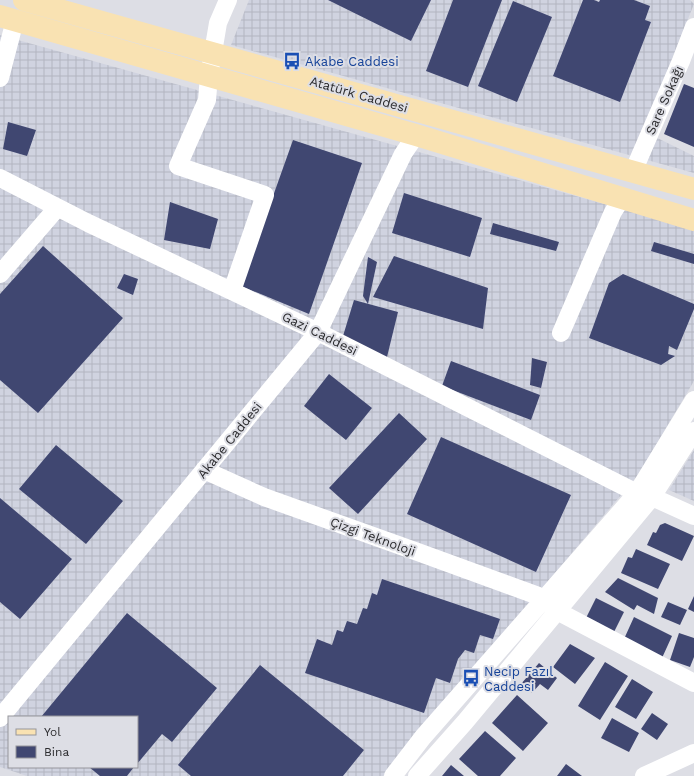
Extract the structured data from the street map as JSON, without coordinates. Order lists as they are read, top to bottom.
{
  "streets": {
    "main road": ["Atatürk Caddesi"],
    "street": [
      "Sare Sokağı",
      "Gazi Caddesi",
      "Akabe Caddesi",
      "Çizgi Teknoloji"
    ]
  },
  "crossings": [
    ["Atatürk Caddesi", "Sare Sokağı"],
    ["Gazi Caddesi", "Akabe Caddesi"],
    ["Akabe Caddesi", "Çizgi Teknoloji"]
  ],
  "places": {
    "bus stop": ["Akabe Caddesi", "Necip Fazıl Caddesi"]
  },
  "legend": ["Yol", "Bina"]
}
